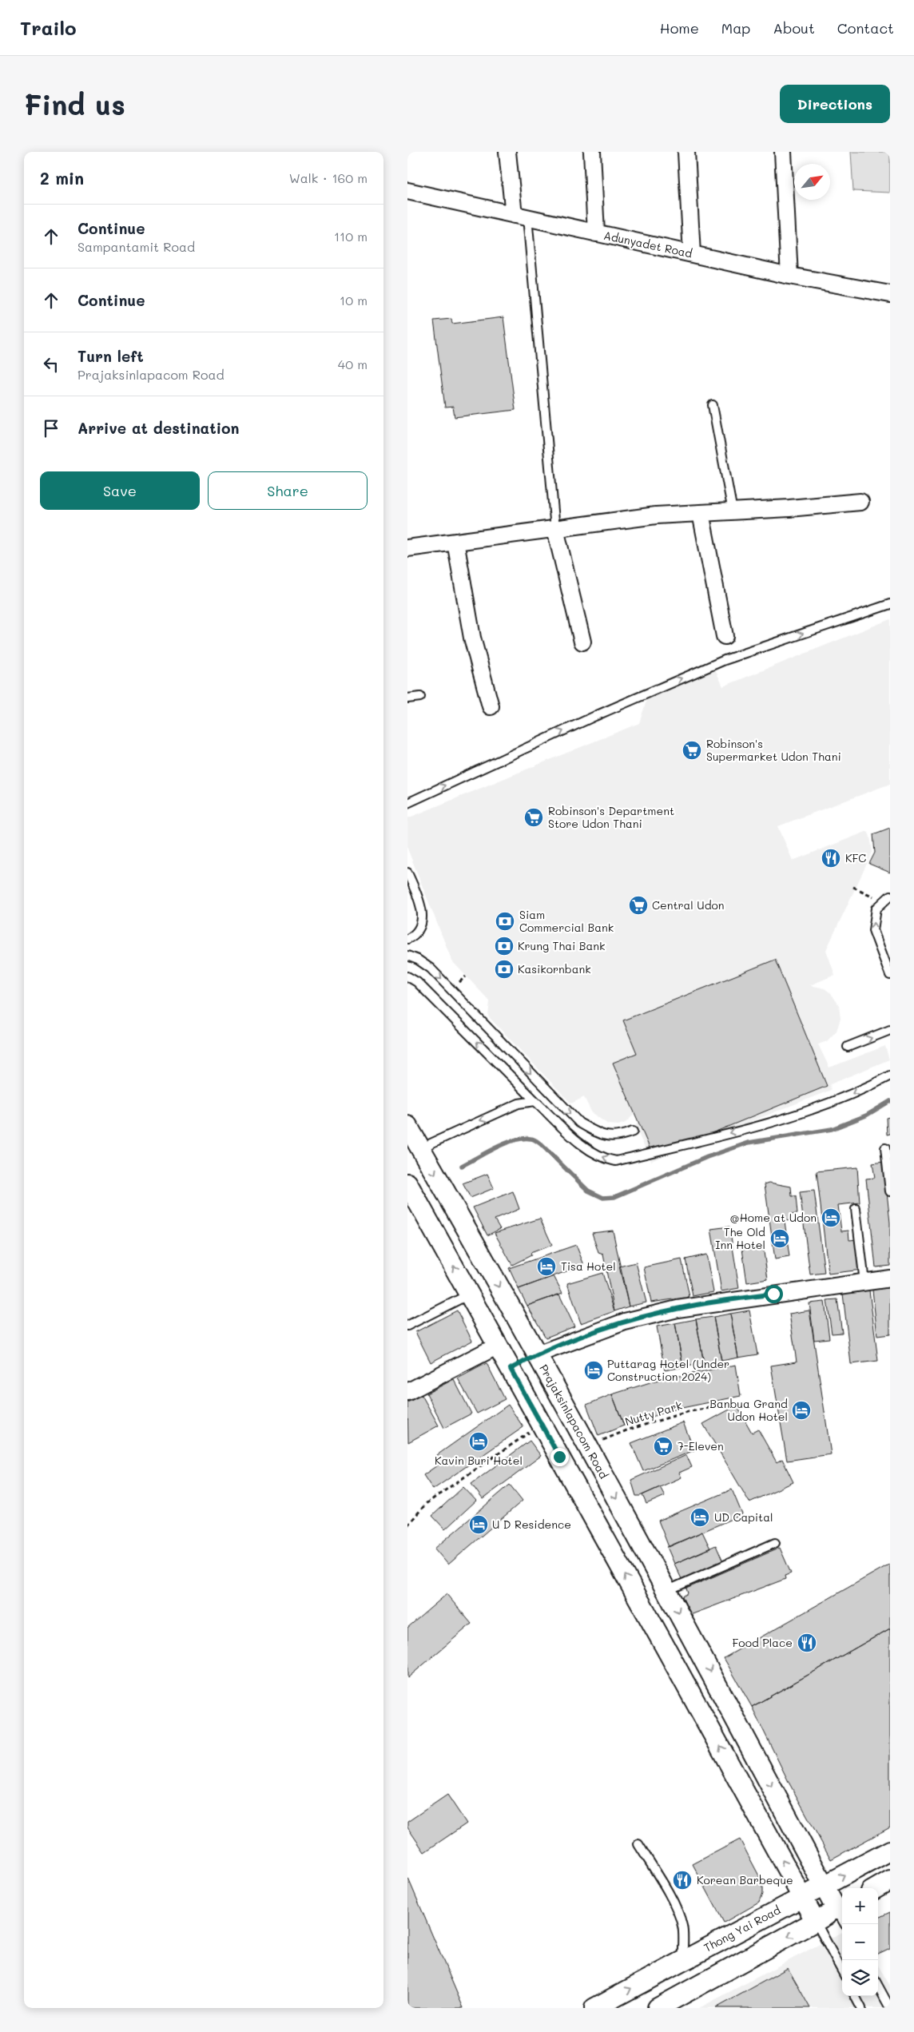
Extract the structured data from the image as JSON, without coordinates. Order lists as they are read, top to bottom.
{
  "streets": {
    "street": ["Adunyadet Road", "Prajaksinlapacom Road", "Thong Yai Road"],
    "path": ["Nutty Park"]
  },
  "crossings": [
    ["Nutty Park", "Prajaksinlapacom Road"],
    ["Prajaksinlapacom Road", "Thong Yai Road"]
  ],
  "places": {
    "supermarket": [
      "Robinson's Supermarket Udon Thani",
      "Robinson's Department Store Udon Thani",
      "Central Udon",
      "7-Eleven"
    ],
    "restaurant": ["KFC", "Food Place", "Korean Barbeque"],
    "bank": ["Siam Commercial Bank", "Krung Thai Bank", "Kasikornbank"],
    "hotel": [
      "@Home at Udon",
      "The Old Inn Hotel",
      "Tisa Hotel",
      "Puttarag Hotel (Under Construction 2024)",
      "Banbua Grand Udon Hotel",
      "Kavin Buri Hotel",
      "UD Capital",
      "U D Residence"
    ]
  },
  "north": "top right",
  "page": {
    "header": "Trailo",
    "nav": [
      "Home",
      "Map",
      "About",
      "Contact"
    ],
    "buttons": [
      "Directions",
      ["Save", "Share"]
    ],
    "title": "Find us",
    "heading": ["2 min", "Walk · 160 m"],
    "list": [
      ["Continue", "Sampantamit Road", "110 m"],
      ["Continue", "10 m"],
      ["Turn left", "Prajaksinlapacom Road", "40 m"],
      "Arrive at destination"
    ],
    "map_buttons": ["+", "−"]
  }
}
